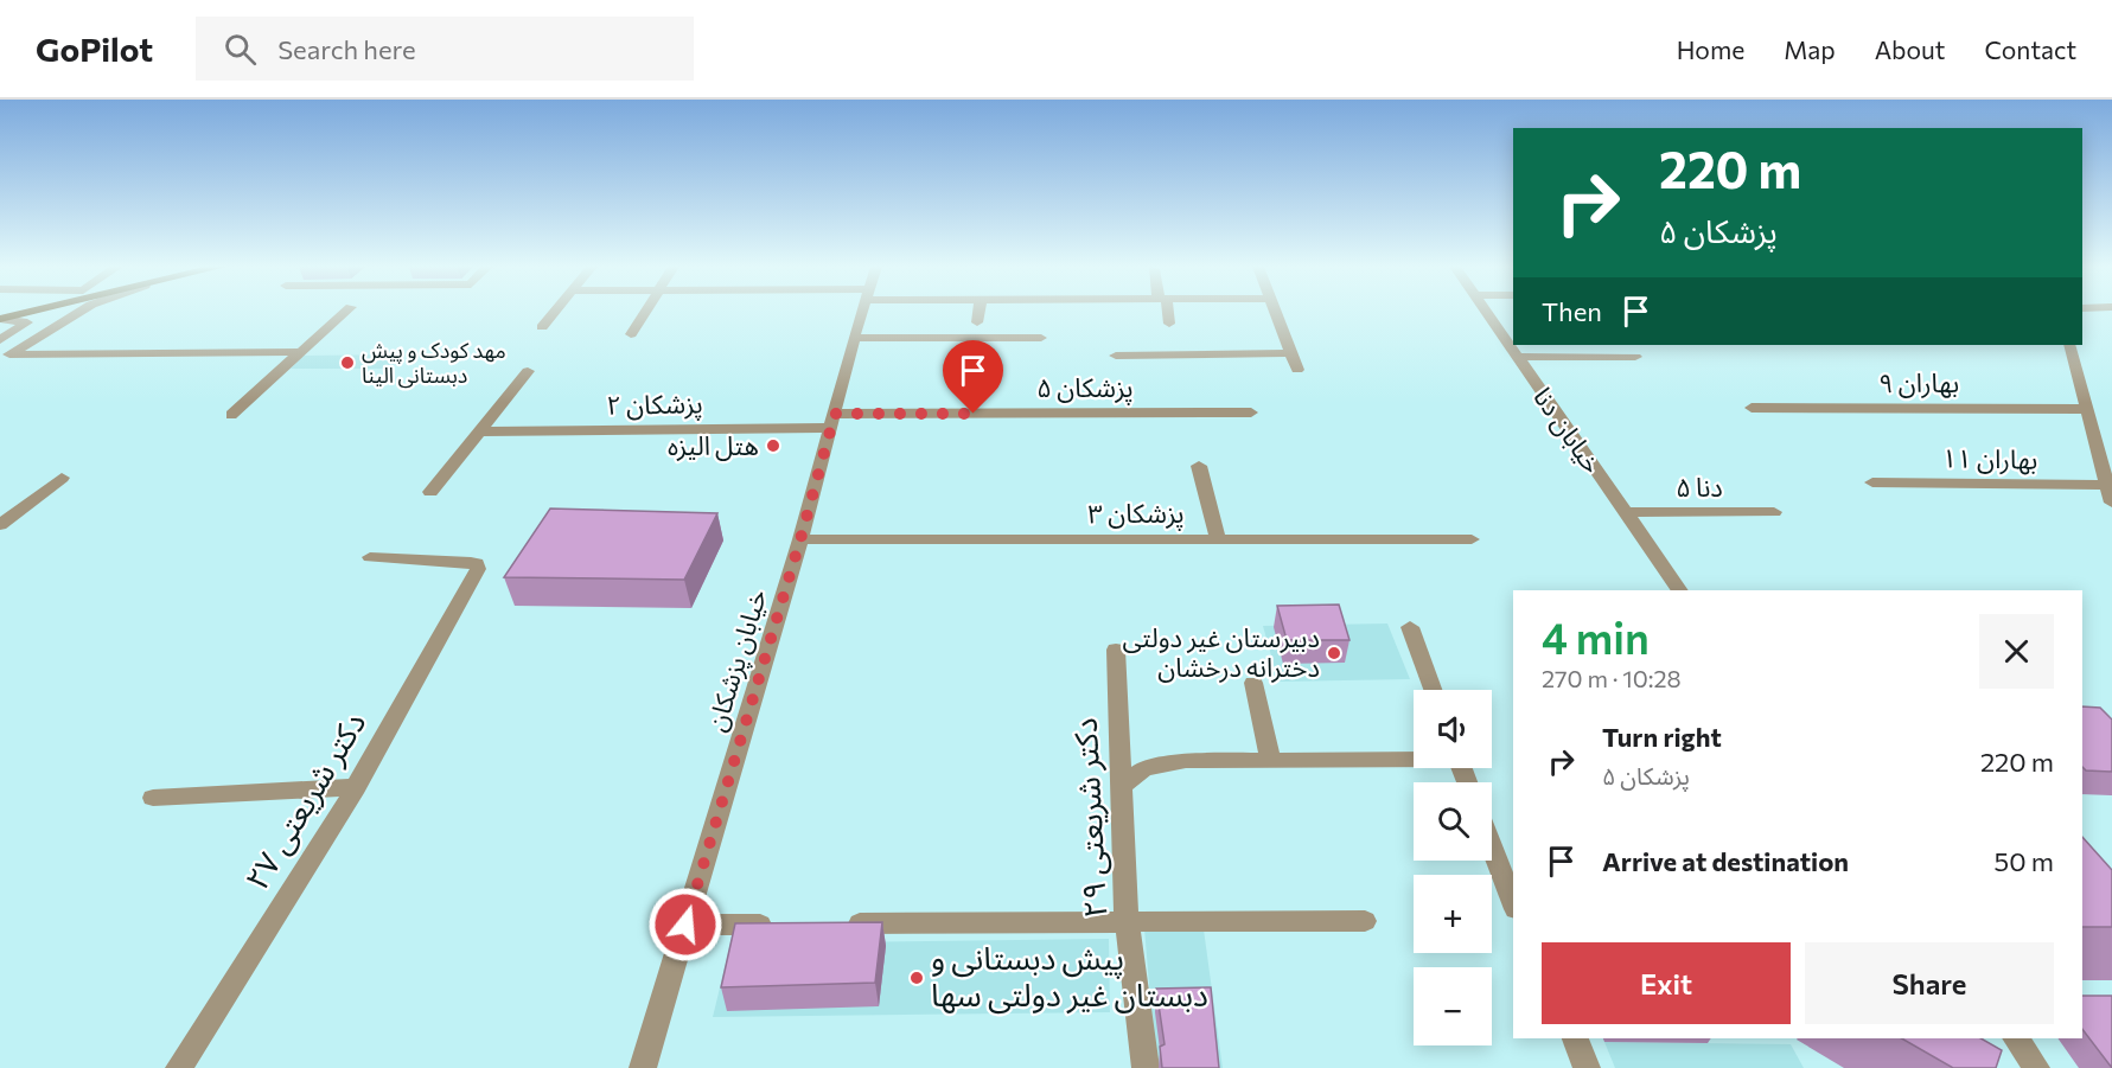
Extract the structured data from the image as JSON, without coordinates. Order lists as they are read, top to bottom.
{
  "streets": {
    "street": [
      "۹ بهاران",
      "۵ پزشکان",
      "۲ پزشکان",
      "خیابان دنا",
      "۱۱ بهاران",
      "۵ دنا",
      "۳ پزشکان",
      "خیابان پزشکان",
      "۲۷ دکتر شریعتی",
      "۲۹ دکتر شریعتی"
    ]
  },
  "crossings": [
    ["۵ پزشکان", "۲ پزشکان"],
    ["۵ پزشکان", "خیابان پزشکان"],
    ["۲ پزشکان", "خیابان پزشکان"],
    ["خیابان دنا", "۵ دنا"],
    ["۳ پزشکان", "خیابان پزشکان"]
  ],
  "places": [
    "مهد کودک و پیش دبستانی الینا",
    "هتل الیزه",
    "دبیرستان غیر دولتی دخترانه درخشان",
    "پیش دبستانی و دبستان غیر دولتی سها"
  ],
  "page": {
    "header": "GoPilot",
    "search": "Search here",
    "nav": [
      "Home",
      "Map",
      "About",
      "Contact"
    ],
    "turn": ["220 m", "۵ پزشکان"],
    "then": "Then",
    "heading": ["4 min", "270 m · 10:28"],
    "map_buttons": ["+", "−"],
    "list": [
      {
        "name": "Turn right",
        "note": "۵ پزشکان",
        "value": "220 m"
      },
      {
        "name": "Arrive at destination",
        "value": "50 m"
      }
    ],
    "buttons": ["Exit", "Share"]
  }
}
